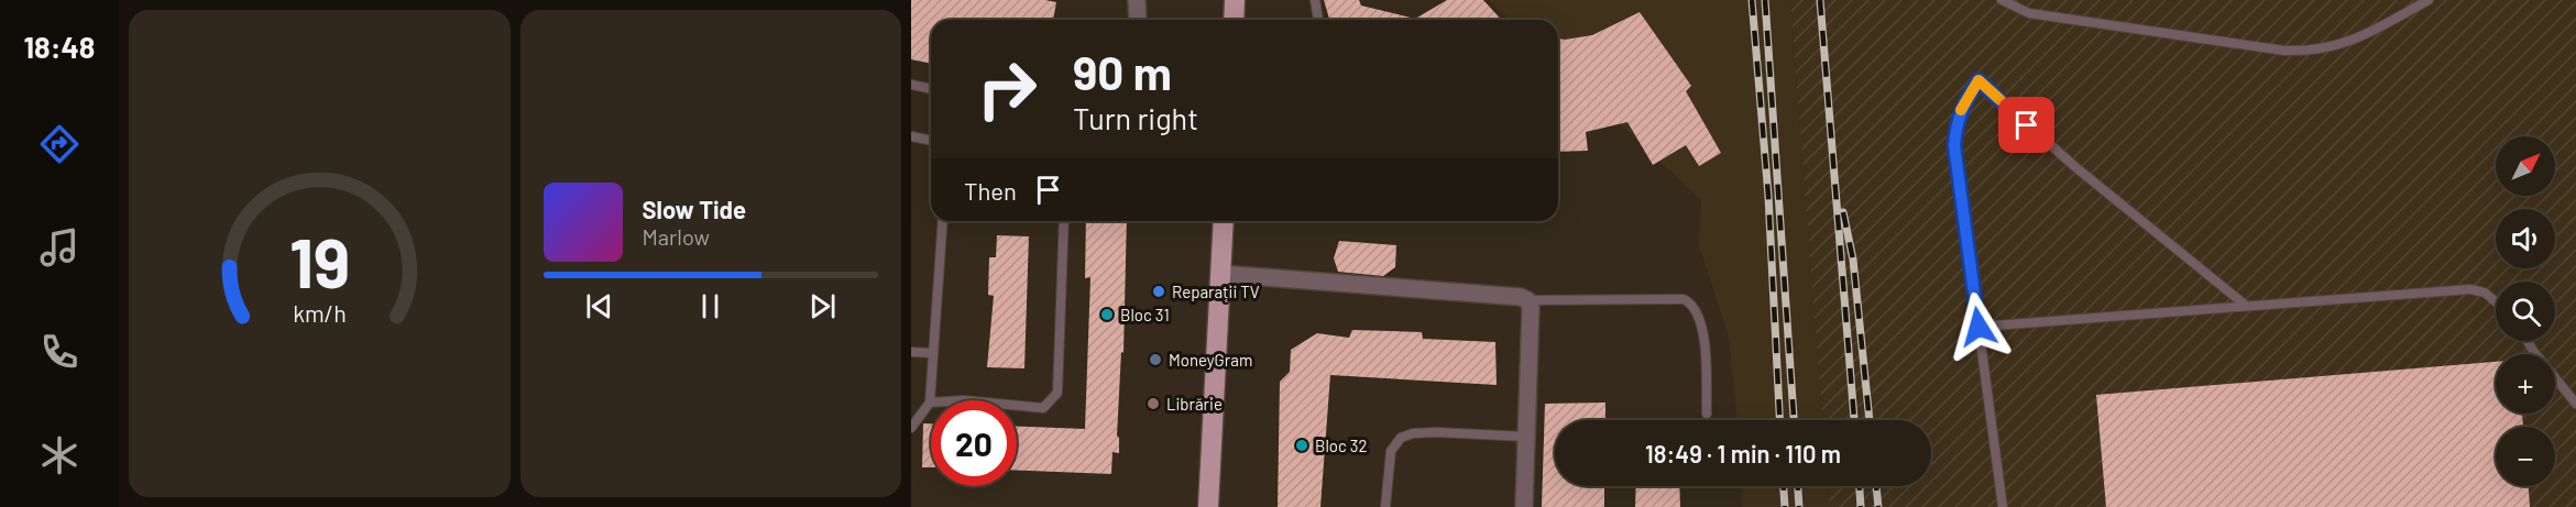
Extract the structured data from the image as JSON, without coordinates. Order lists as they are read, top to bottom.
{
  "places": [
    "Reparații TV",
    "Bloc 31",
    "MoneyGram",
    "Librărie",
    "Bloc 32"
  ],
  "north": "top right",
  "page": {
    "tabs": "18:48",
    "turn": ["90 m", "Turn right"],
    "map_buttons": ["+", "−"],
    "then": "Then",
    "song": ["Slow Tide", "Marlow"],
    "limit": "20",
    "trip": "18:49 · 1 min · 110 m",
    "gauge": ["19", "km/h"]
  }
}
